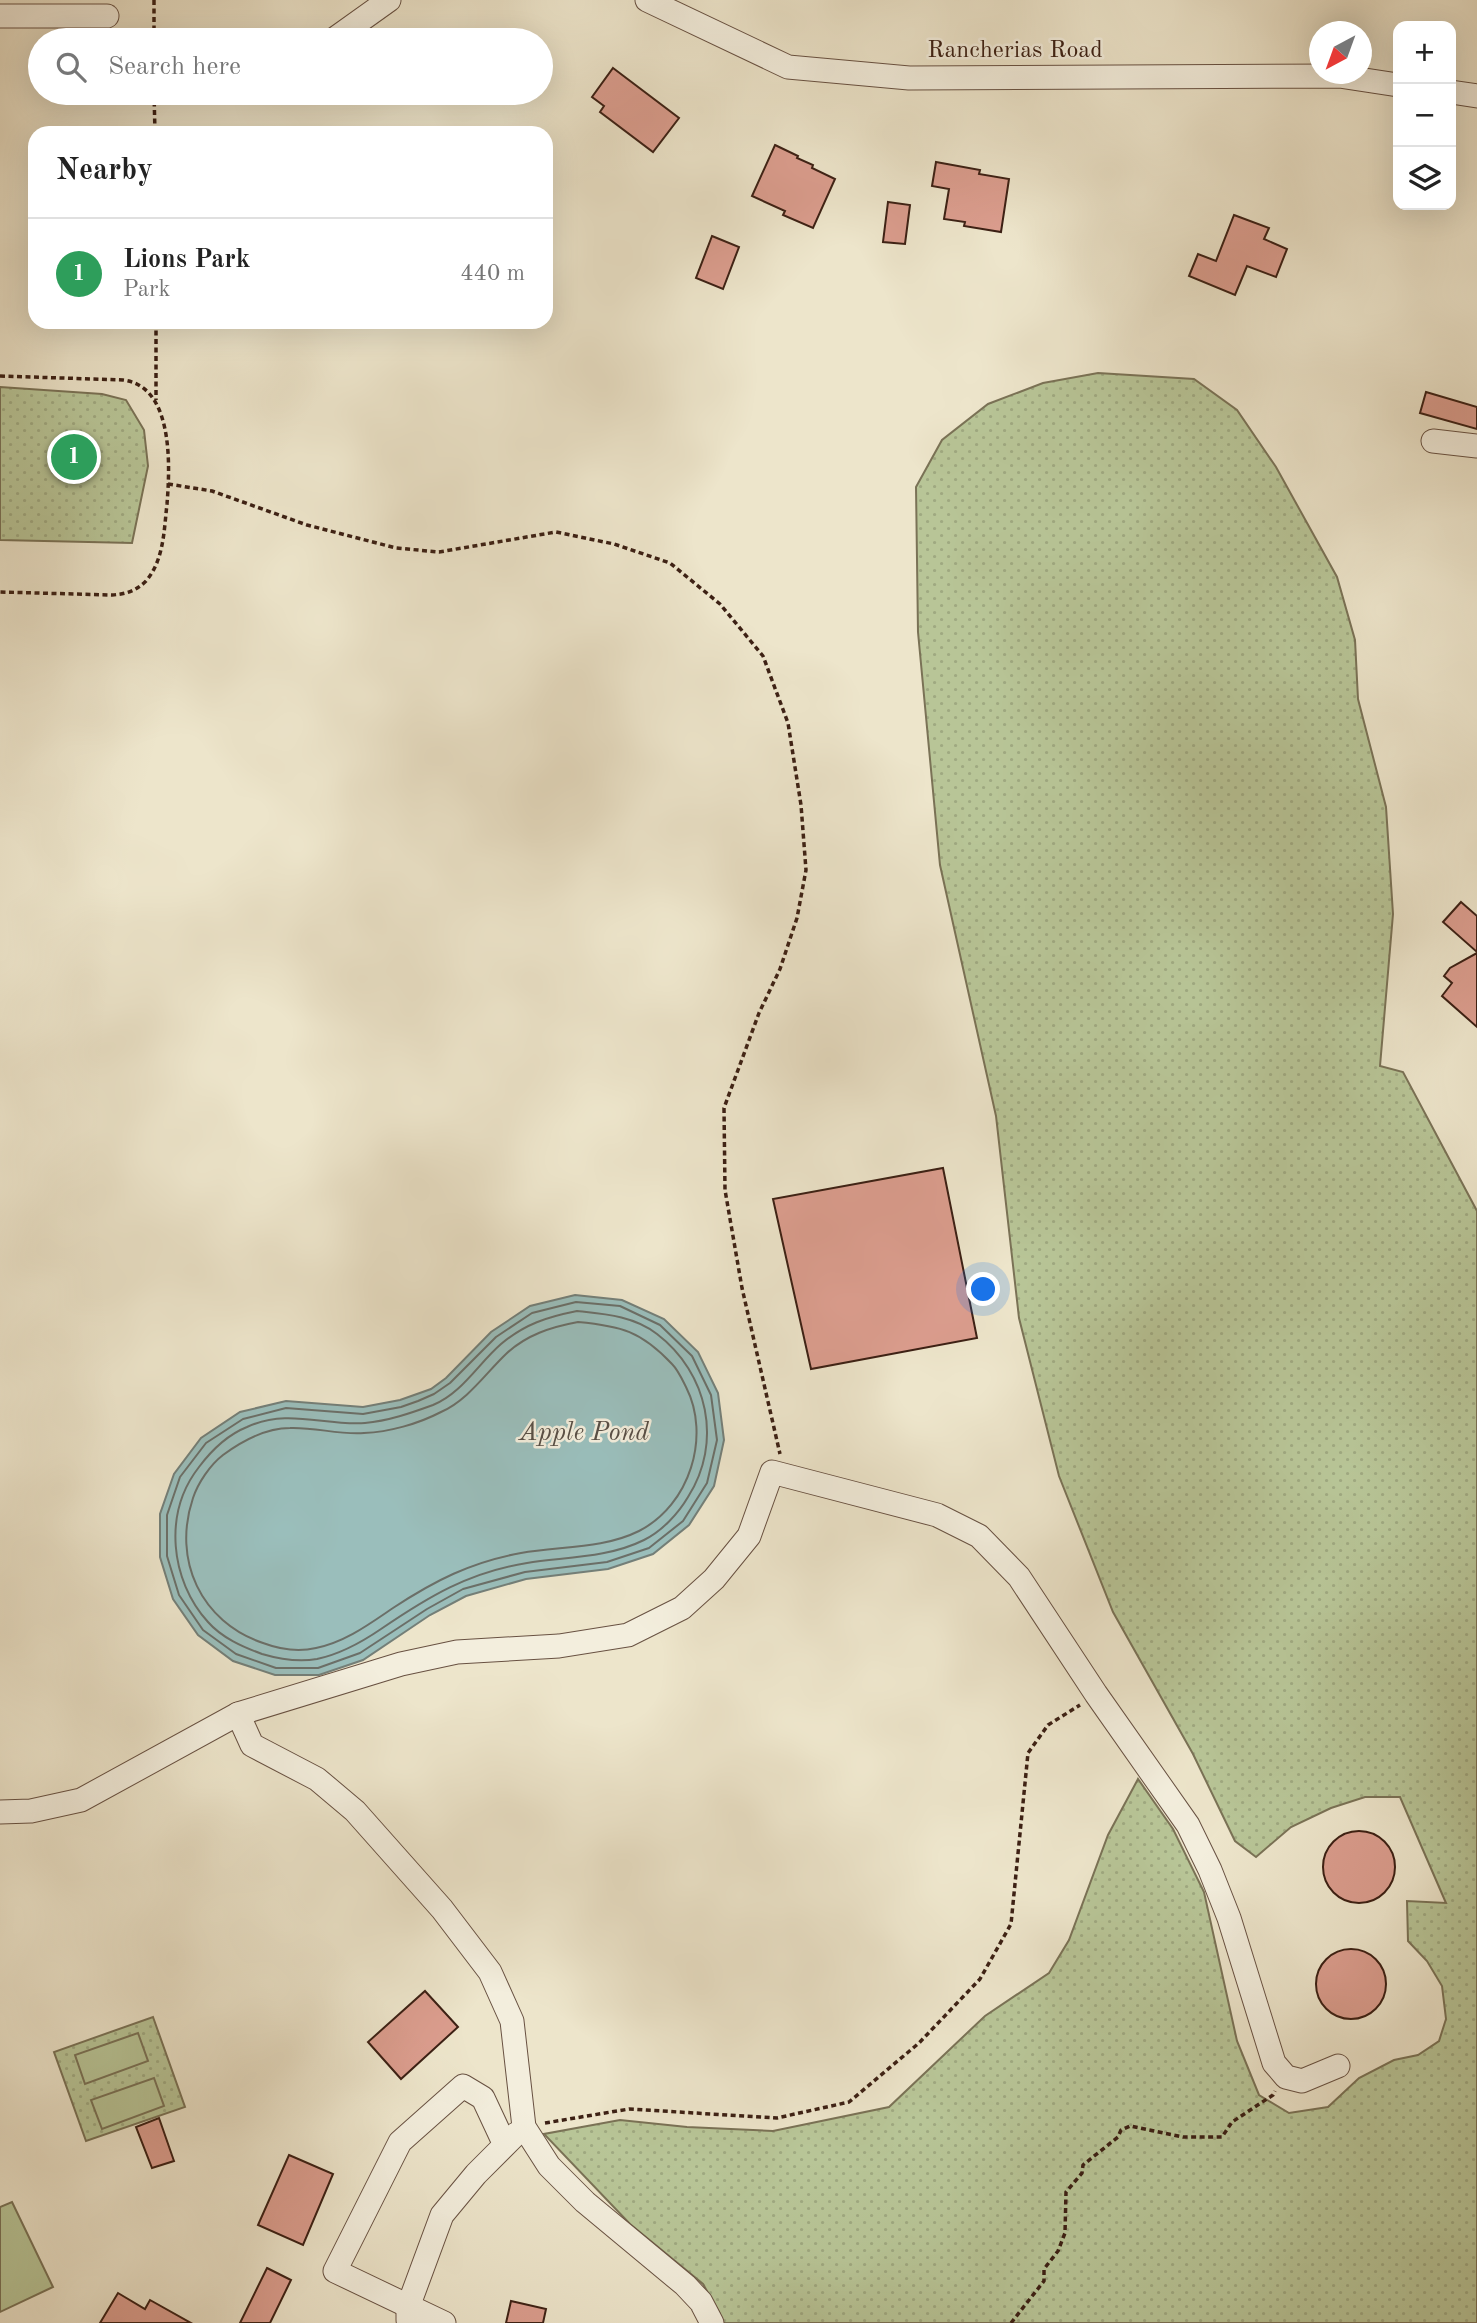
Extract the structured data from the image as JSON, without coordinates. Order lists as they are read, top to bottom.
{
  "streets": {
    "street": ["Rancherias Road"]
  },
  "water": ["Apple Pond"],
  "north": "bottom left",
  "page": {
    "map_buttons": ["+", "−"],
    "search": "Search here",
    "heading": "Nearby",
    "list": [
      {
        "mark": "1",
        "name": "Lions Park",
        "note": "Park",
        "value": "440 m"
      }
    ],
    "pins": "1"
  }
}
